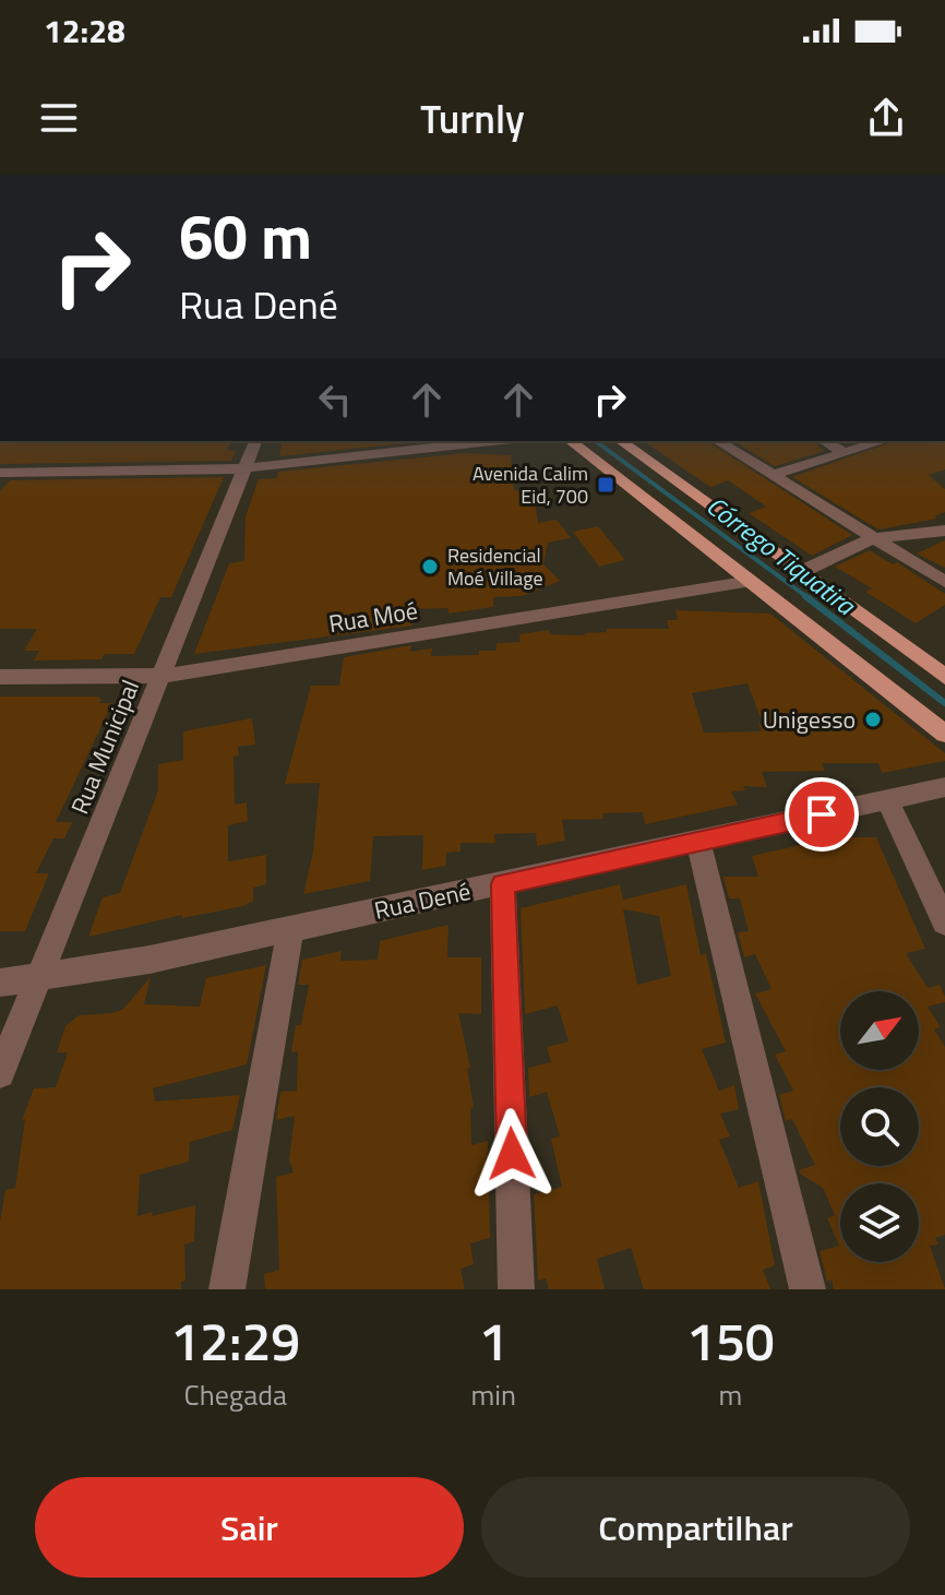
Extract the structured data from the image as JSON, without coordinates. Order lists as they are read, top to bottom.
{
  "streets": {
    "street": ["Rua Moé", "Rua Municipal", "Rua Dené"]
  },
  "crossings": [
    ["Rua Moé", "Rua Municipal"],
    ["Rua Municipal", "Rua Dené"]
  ],
  "water": ["Córrego Tiquatira"],
  "places": {
    "transit": ["Avenida Calim Eid, 700"],
    "other": ["Residencial Moé Village", "Unigesso"]
  },
  "north": "top right",
  "page": {
    "status": "12:28",
    "header": "Turnly",
    "turn": ["60 m", "Rua Dené"],
    "eta": [
      "12:29",
      "Chegada",
      "1",
      "min",
      "150",
      "m"
    ],
    "buttons": ["Sair", "Compartilhar"]
  }
}
